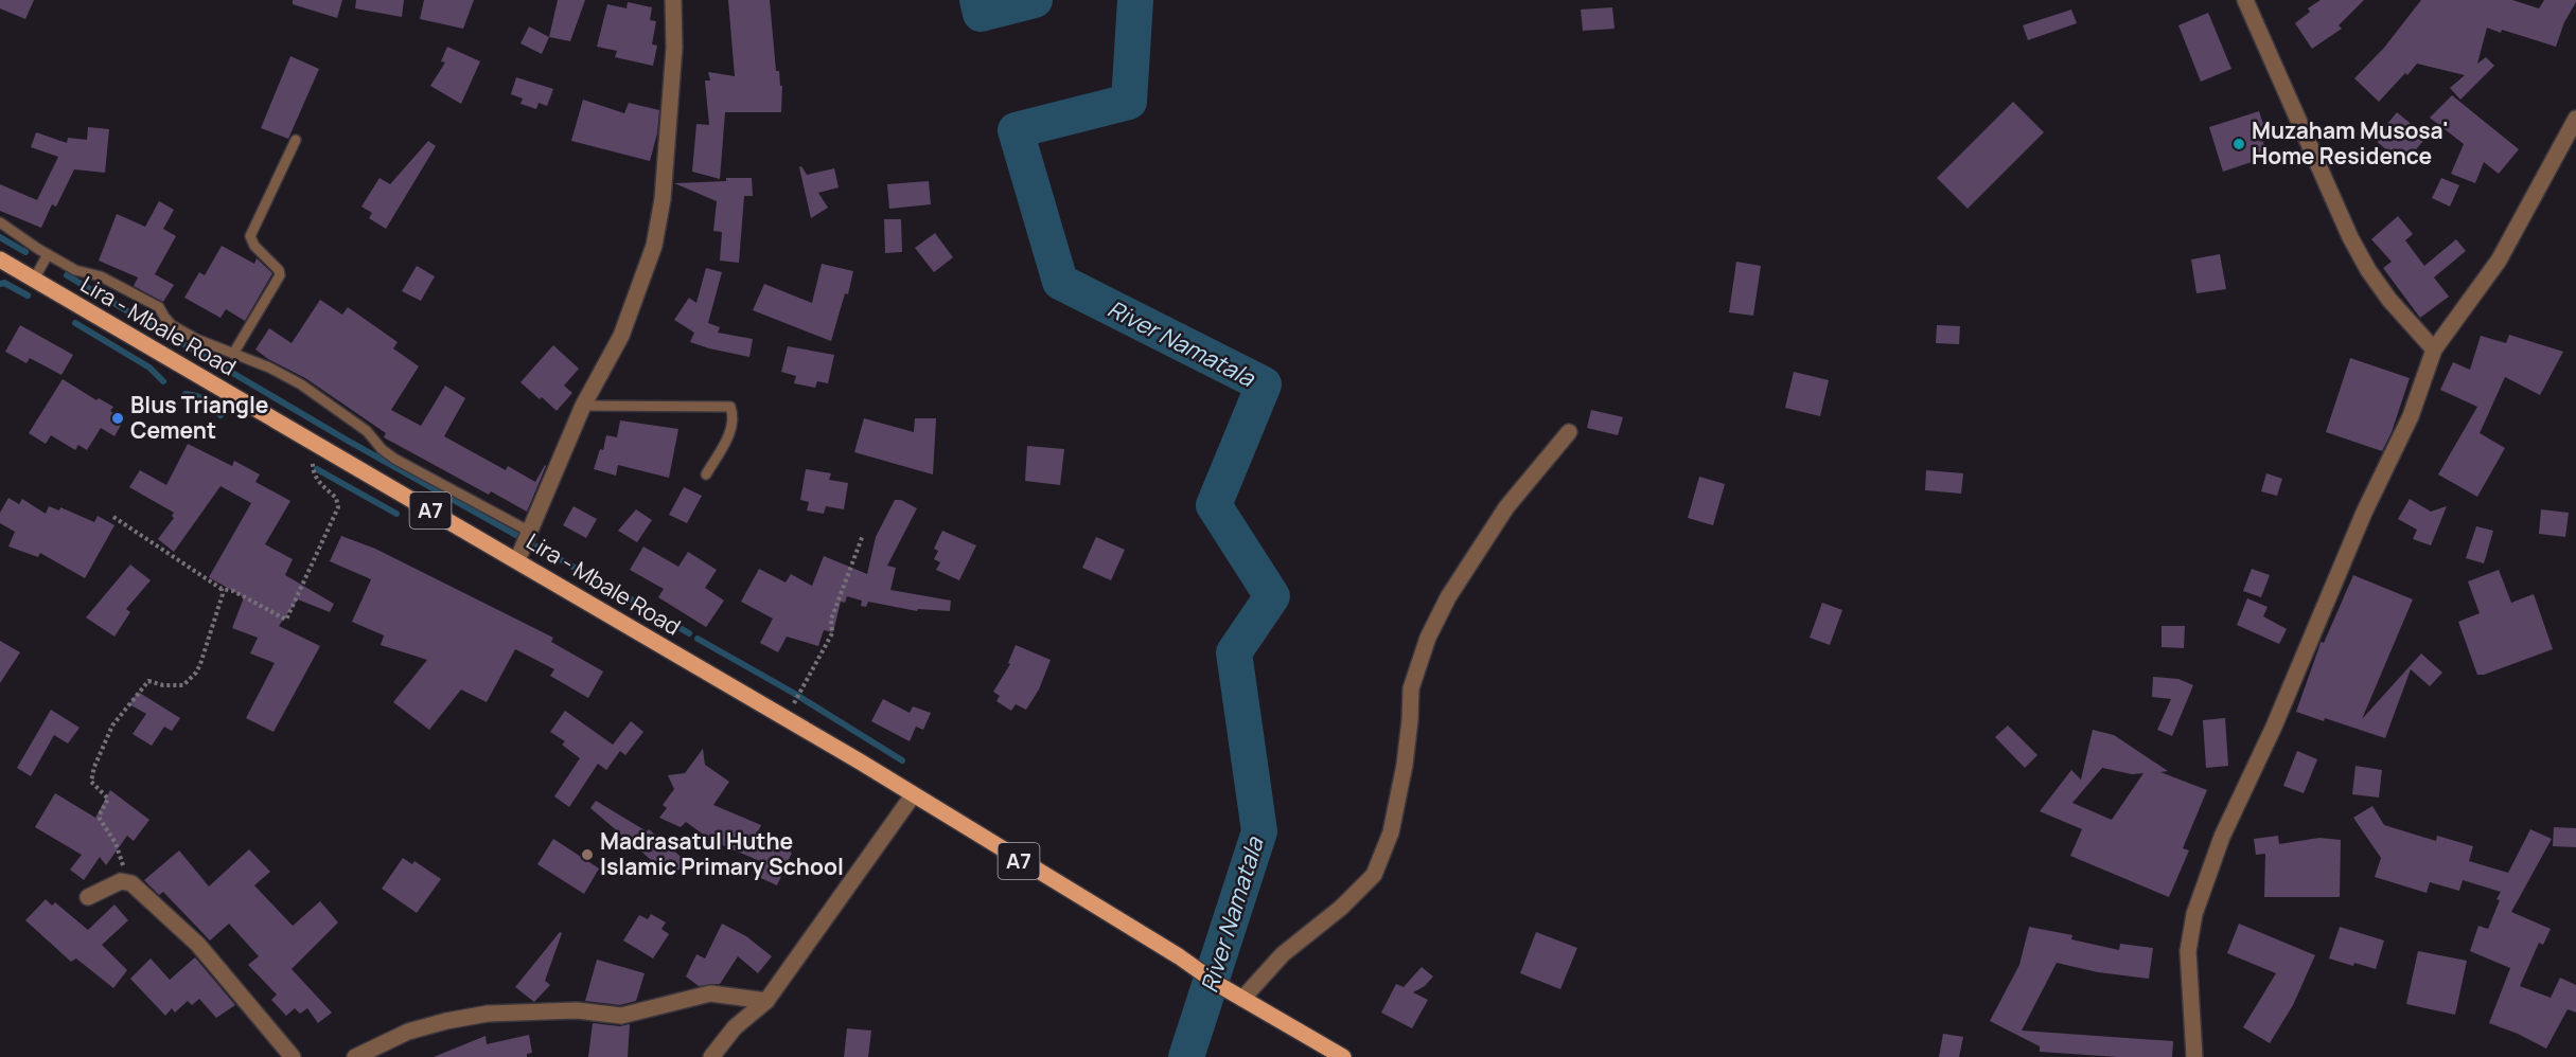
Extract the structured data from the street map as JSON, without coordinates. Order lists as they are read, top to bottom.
{
  "streets": {
    "main road": ["Lira - Mbale Road", "A7"]
  },
  "crossings": [
    ["Lira - Mbale Road", "A7"]
  ],
  "water": ["River Namatala"],
  "places": ["Muzaham Musosa' Home Residence", "Blus Triangle Cement", "Madrasatul Huthe Islamic Primary School"]
}
